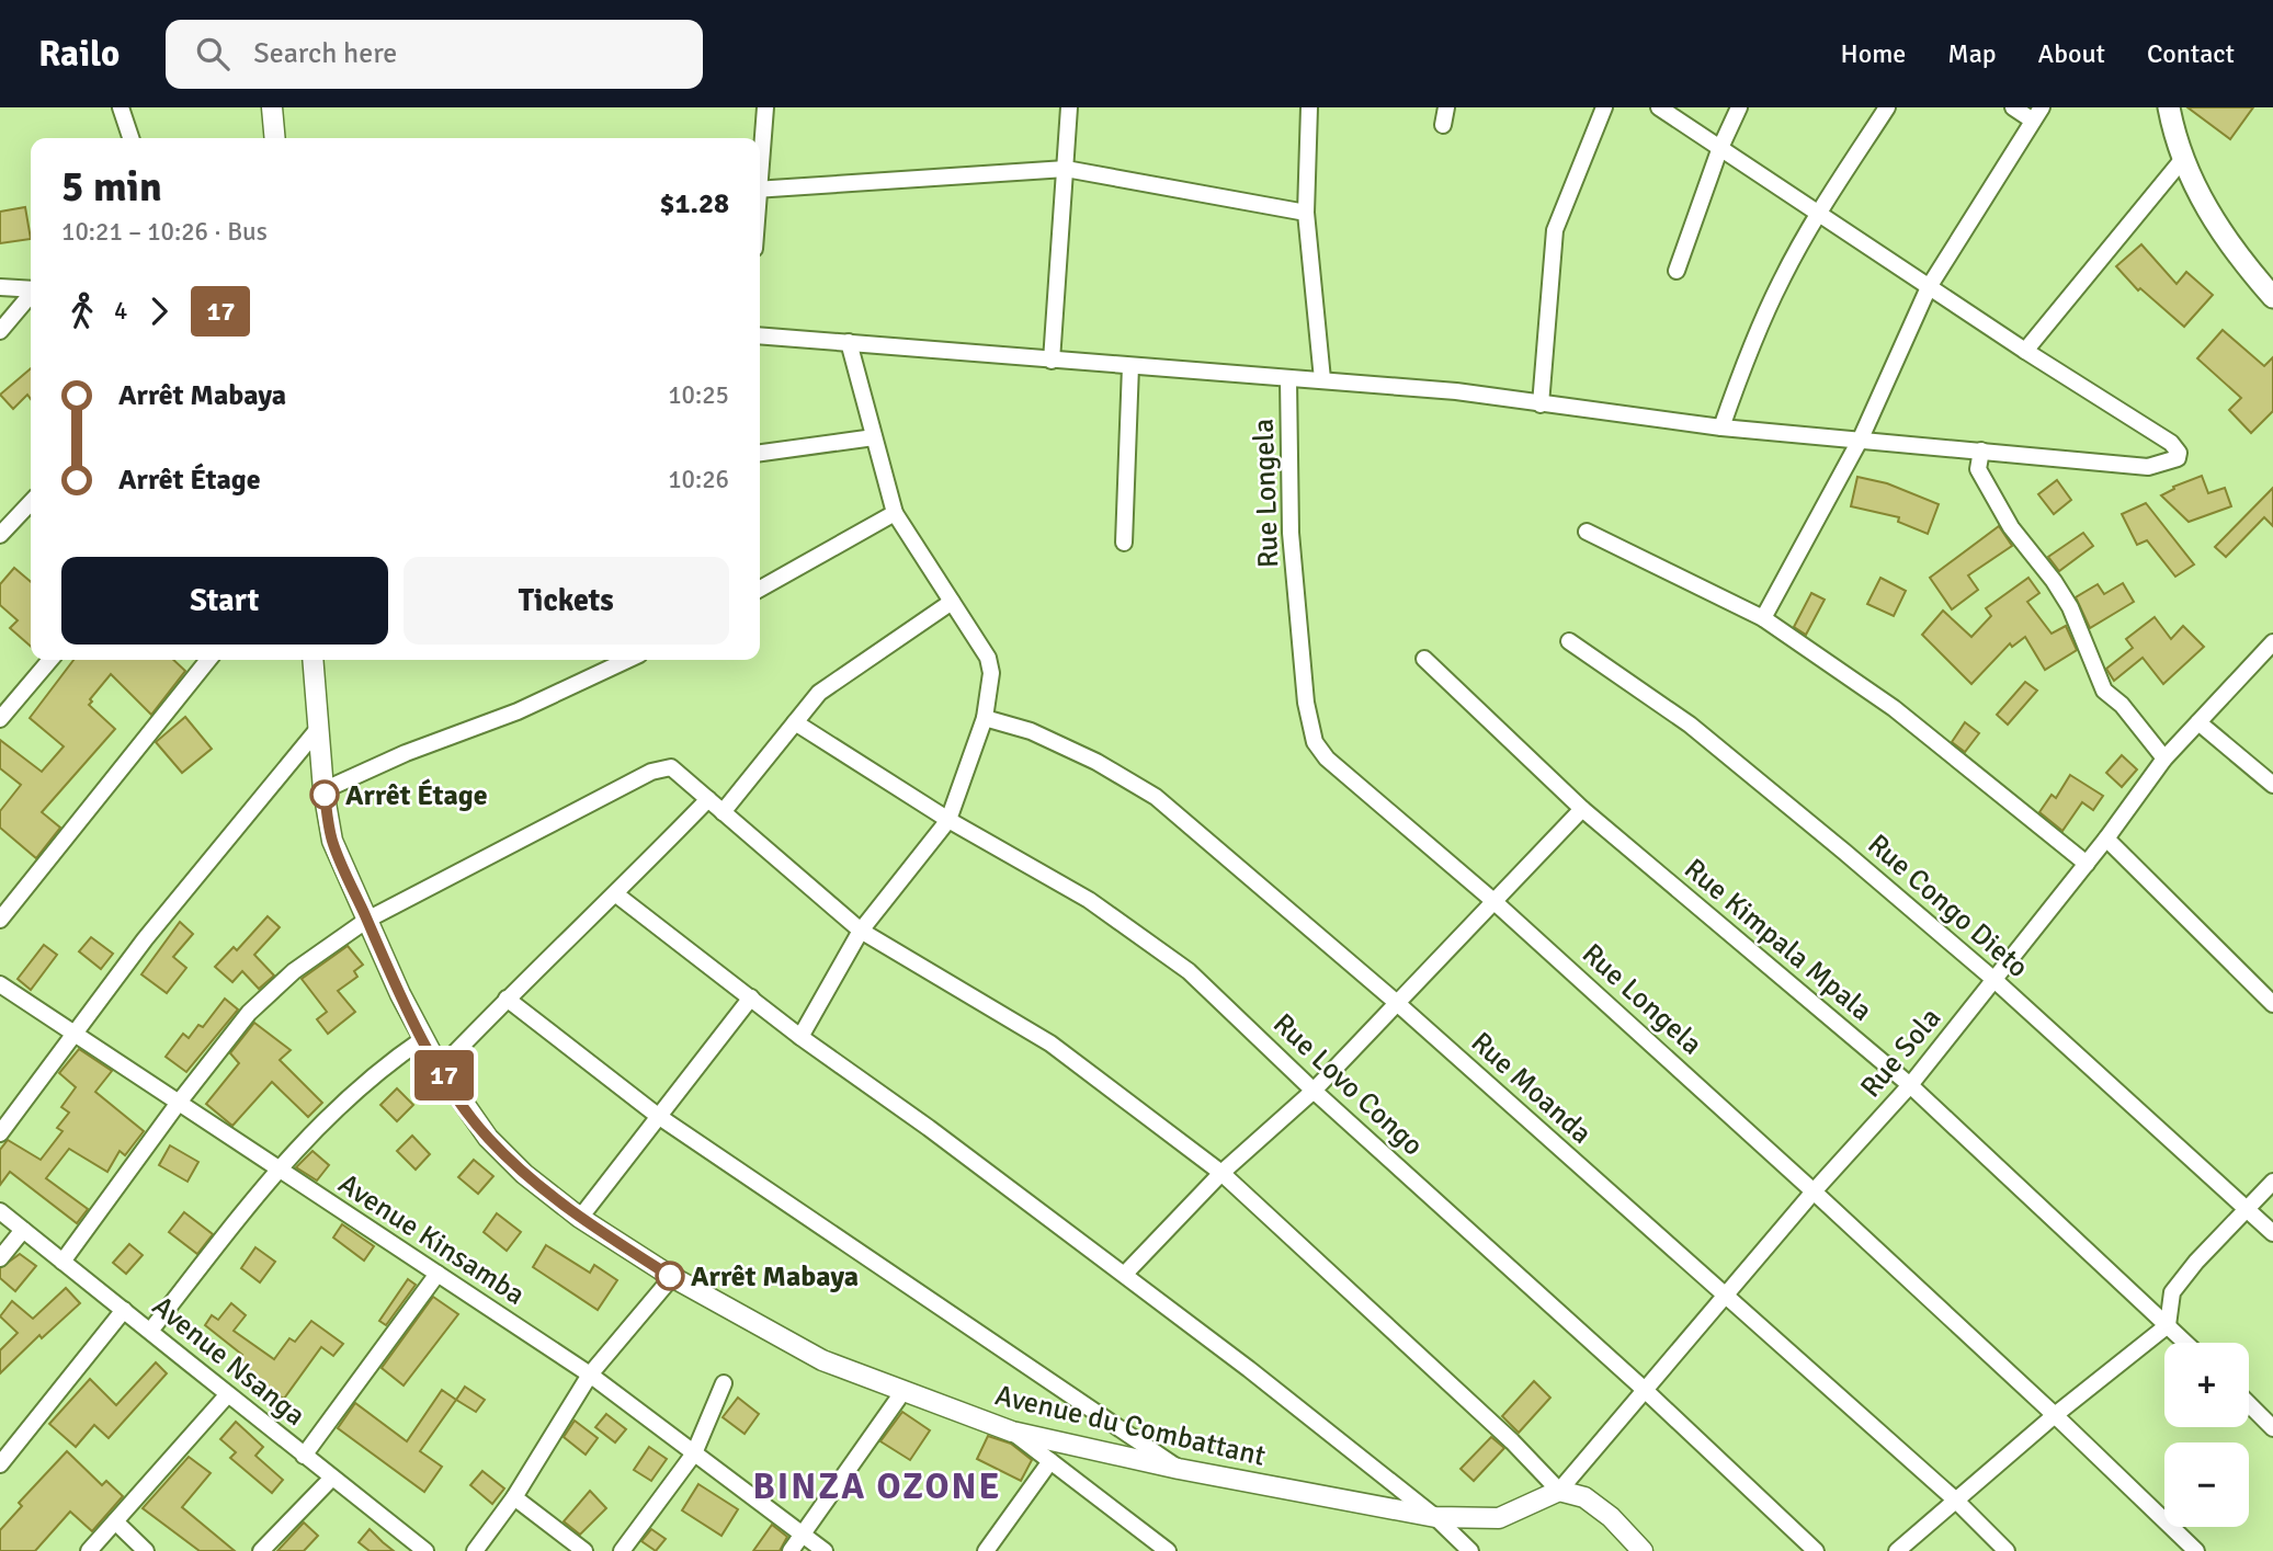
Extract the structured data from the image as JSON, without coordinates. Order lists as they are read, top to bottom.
{
  "streets": {
    "street": [
      "Rue Longela",
      "Rue Congo Dieto",
      "Rue Kimpala Mpala",
      "Rue Sola",
      "Rue Lovo Congo",
      "Rue Moanda",
      "Avenue Kinsamba",
      "Avenue Nsanga",
      "Avenue du Combattant"
    ]
  },
  "crossings": [
    ["Rue Longela", "Rue Sola"],
    ["Rue Congo Dieto", "Rue Sola"],
    ["Rue Kimpala Mpala", "Rue Sola"],
    ["Rue Sola", "Rue Lovo Congo"],
    ["Rue Sola", "Rue Moanda"],
    ["Rue Sola", "Avenue du Combattant"]
  ],
  "districts": ["BINZA OZONE"],
  "places": ["Arrêt Étage", "Arrêt Mabaya"],
  "lines": ["bus line 17"],
  "page": {
    "header": "Railo",
    "search": "Search here",
    "nav": [
      "Home",
      "Map",
      "About",
      "Contact"
    ],
    "on_map": "17",
    "heading": ["5 min", "10:21 – 10:26 · Bus", "$1.28"],
    "legs": ["4", "17"],
    "list": [
      {
        "name": "Arrêt Mabaya",
        "value": "10:25"
      },
      {
        "name": "Arrêt Étage",
        "value": "10:26"
      }
    ],
    "buttons": ["Start", "Tickets"],
    "map_buttons": ["+", "−"]
  }
}
